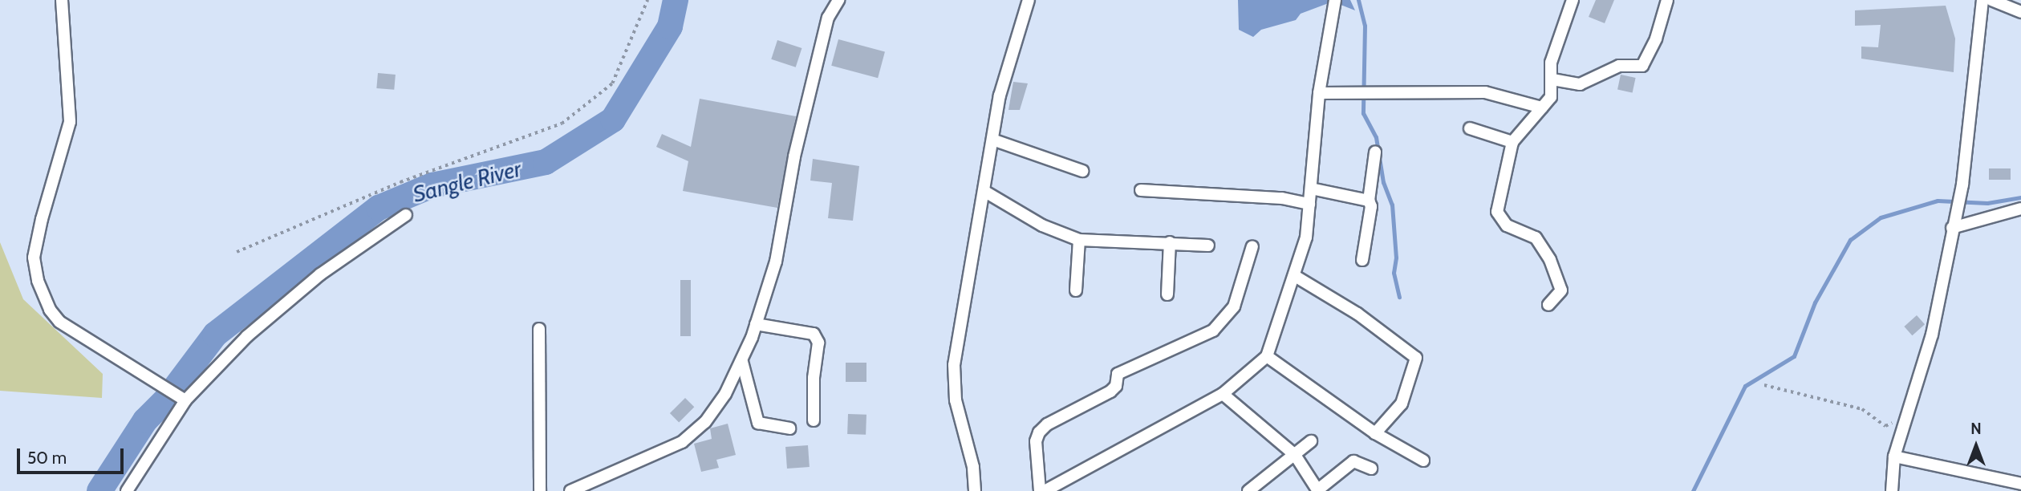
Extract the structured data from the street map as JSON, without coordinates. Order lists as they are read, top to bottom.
{
  "water": ["Sangle River"],
  "scale_bar": "50 m",
  "north": "top"
}
